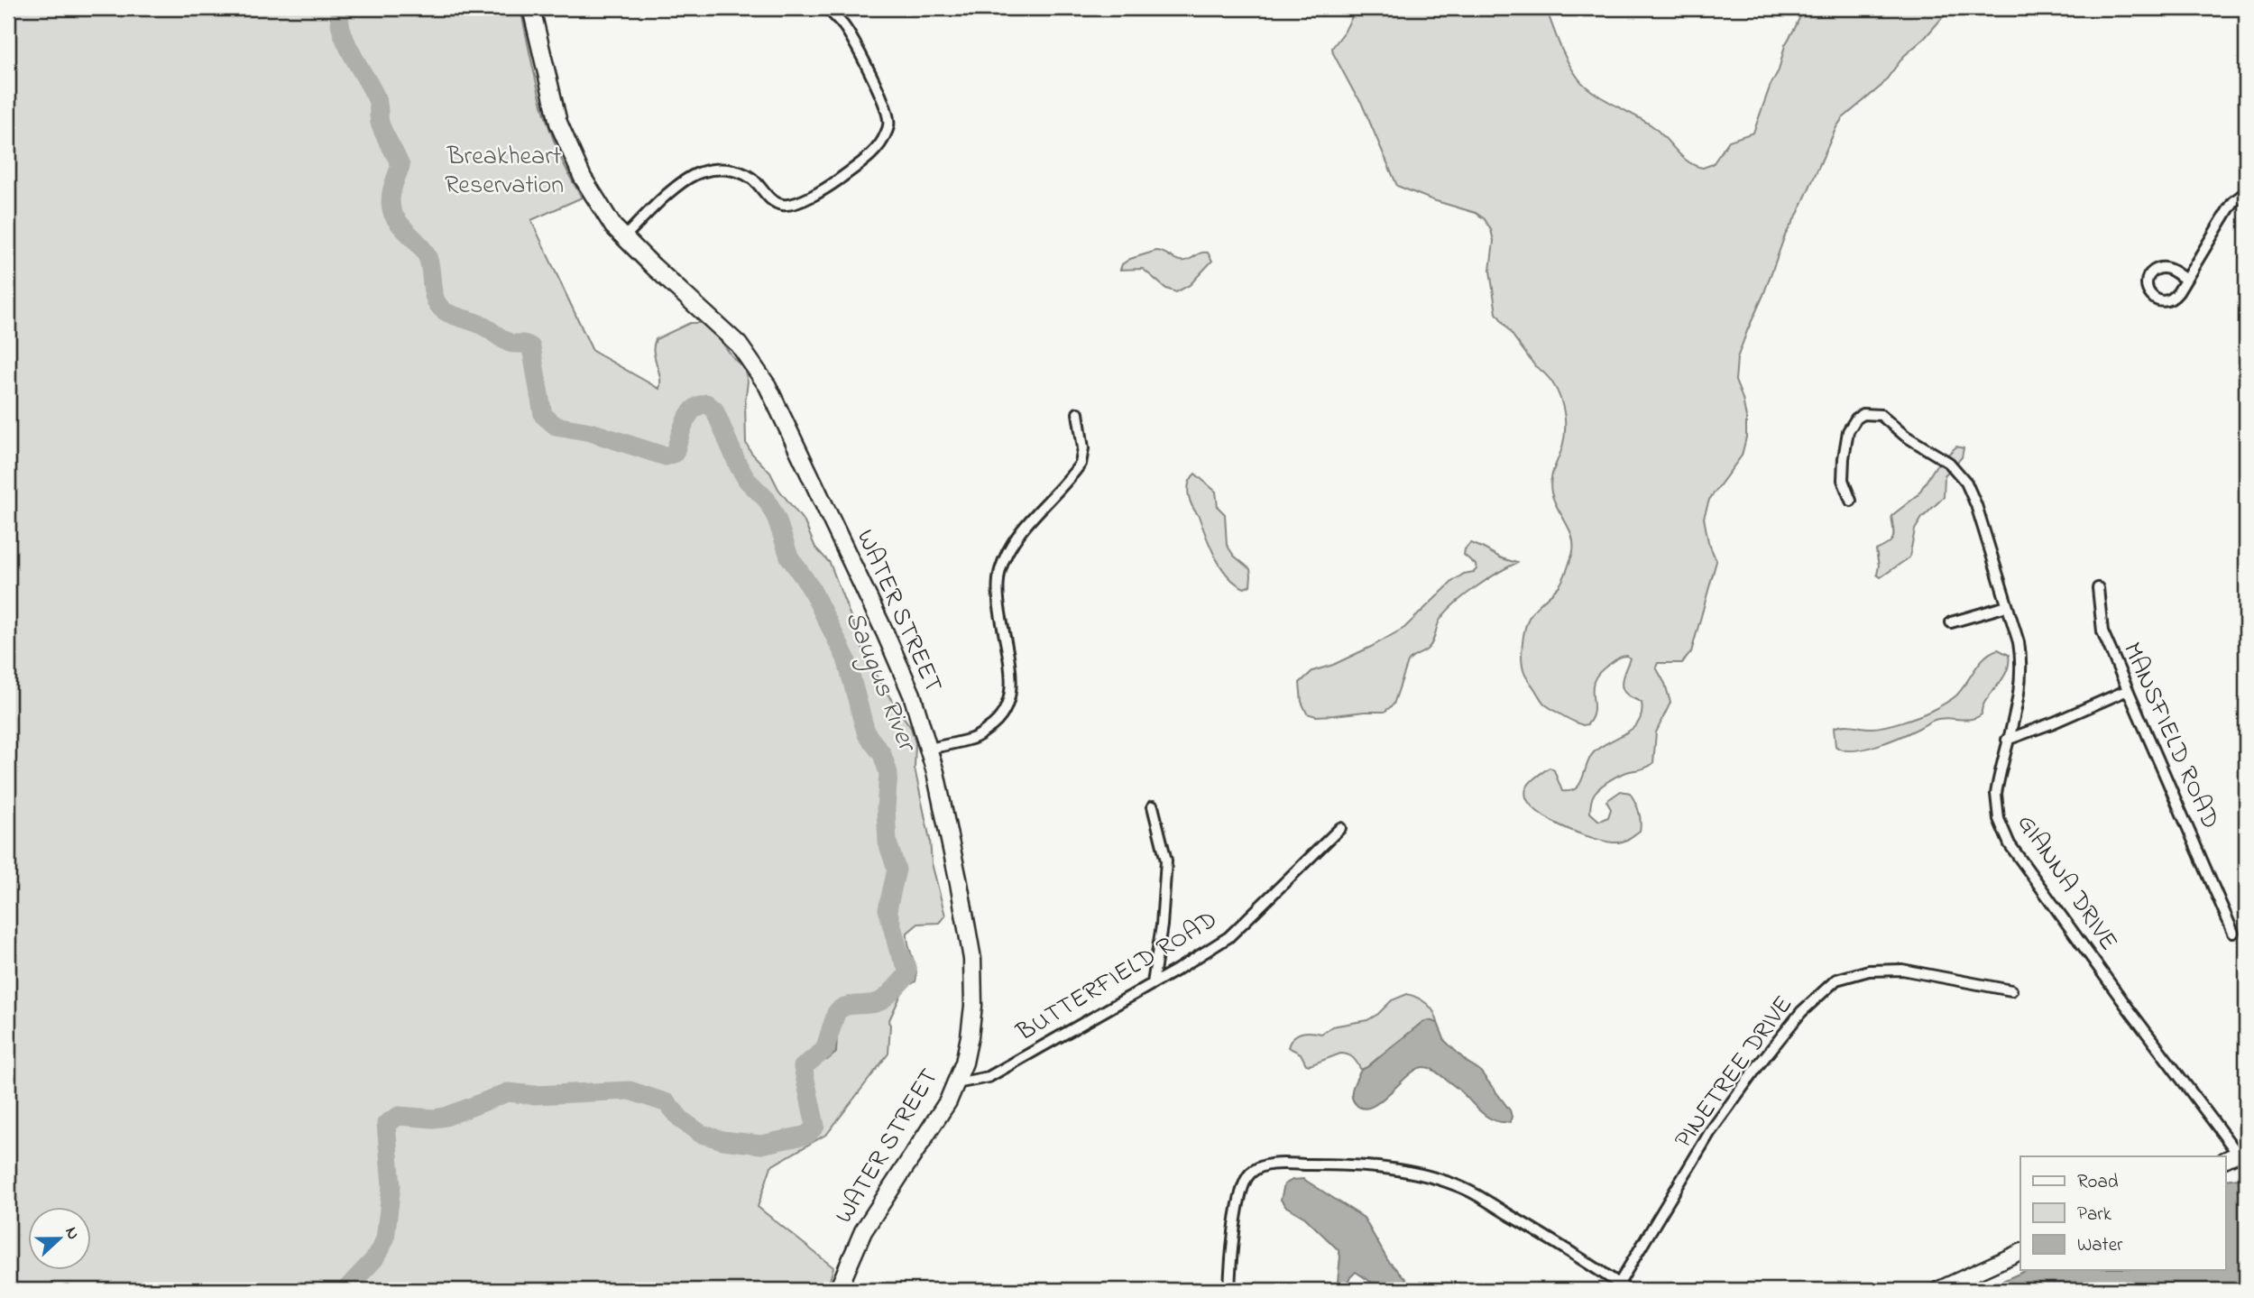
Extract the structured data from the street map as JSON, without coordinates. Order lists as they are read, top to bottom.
{
  "streets": {
    "main road": ["WATER STREET"],
    "street": [
      "MANSFIELD ROAD",
      "GIANNA DRIVE",
      "BUTTERFIELD ROAD",
      "PINETREE DRIVE"
    ]
  },
  "crossings": [
    ["WATER STREET", "BUTTERFIELD ROAD"]
  ],
  "water": ["Saugus River"],
  "parks": ["Breakheart Reservation"],
  "legend": ["Road", "Park", "Water"],
  "north": "right"
}
